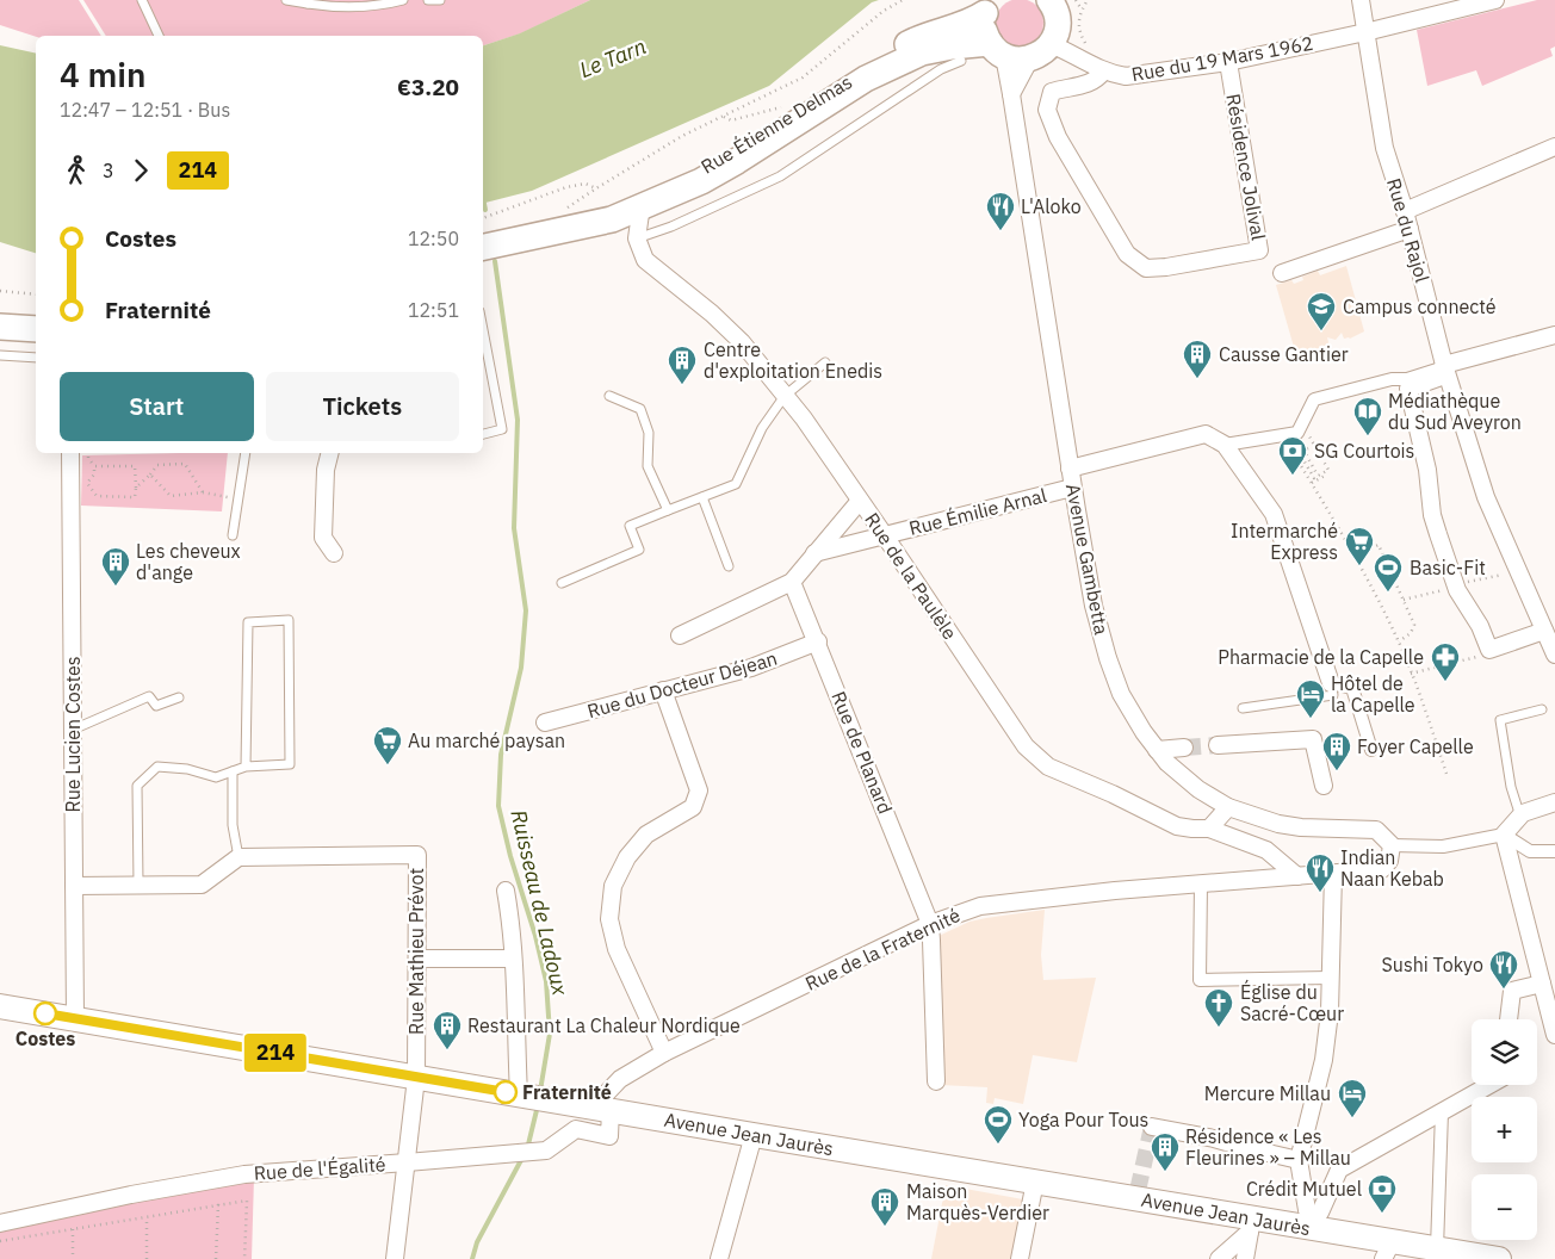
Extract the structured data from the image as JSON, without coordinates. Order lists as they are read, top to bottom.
{
  "streets": {
    "main road": ["Rue Étienne Delmas", "Avenue Jean Jaurès"],
    "street": [
      "Rue du 19 Mars 1962",
      "Résidence Jolival",
      "Rue du Rajol",
      "Rue Émilie Arnal",
      "Avenue Gambetta",
      "Rue de la Paulèle",
      "Rue du Docteur Déjean",
      "Rue Lucien Costes",
      "Rue de Planard",
      "Rue de la Fraternité",
      "Rue Mathieu Prévot",
      "Rue de l'Égalité"
    ]
  },
  "crossings": [
    ["Rue du 19 Mars 1962", "Résidence Jolival"],
    ["Rue du 19 Mars 1962", "Rue du Rajol"],
    ["Rue Étienne Delmas", "Avenue Gambetta"],
    ["Rue Étienne Delmas", "Rue de la Paulèle"],
    ["Rue Émilie Arnal", "Avenue Gambetta"],
    ["Rue Émilie Arnal", "Rue de la Paulèle"],
    ["Avenue Gambetta", "Rue de la Fraternité"],
    ["Rue de la Paulèle", "Rue de la Fraternité"],
    ["Rue du Docteur Déjean", "Rue de Planard"],
    ["Rue Lucien Costes", "Avenue Jean Jaurès"],
    ["Rue de Planard", "Rue de la Fraternité"],
    ["Rue de la Fraternité", "Avenue Jean Jaurès"],
    ["Rue de la Fraternité", "Rue de l'Égalité"],
    ["Rue Mathieu Prévot", "Avenue Jean Jaurès"],
    ["Rue Mathieu Prévot", "Rue de l'Égalité"],
    ["Avenue Jean Jaurès", "Rue de l'Égalité"]
  ],
  "water": ["Le Tarn", "Ruisseau de Ladoux"],
  "places": {
    "restaurant": ["L'Aloko", "Indian Naan Kebab", "Sushi Tokyo"],
    "school or university": ["Campus connecté"],
    "building": [
      "Causse Gantier",
      "Centre d'exploitation Enedis",
      "Les cheveux d'ange",
      "Foyer Capelle",
      "Restaurant La Chaleur Nordique",
      "Résidence « Les Fleurines » – Millau",
      "Maison Marquès-Verdier"
    ],
    "library": ["Médiathèque du Sud Aveyron"],
    "bank": ["SG Courtois", "Crédit Mutuel"],
    "supermarket": ["Intermarché Express", "Au marché paysan"],
    "sports": ["Basic-Fit", "Yoga Pour Tous"],
    "pharmacy": ["Pharmacie de la Capelle"],
    "hotel": ["Hôtel de la Capelle", "Mercure Millau"],
    "other": ["Costes", "Fraternité"],
    "church": ["Église du Sacré-Cœur"]
  },
  "lines": ["bus line 214"],
  "page": {
    "on_map": "214",
    "heading": ["4 min", "12:47 – 12:51 · Bus", "€3.20"],
    "legs": ["3", "214"],
    "list": [
      {
        "name": "Costes",
        "value": "12:50"
      },
      {
        "name": "Fraternité",
        "value": "12:51"
      }
    ],
    "buttons": ["Start", "Tickets"],
    "map_buttons": ["+", "−"]
  }
}
